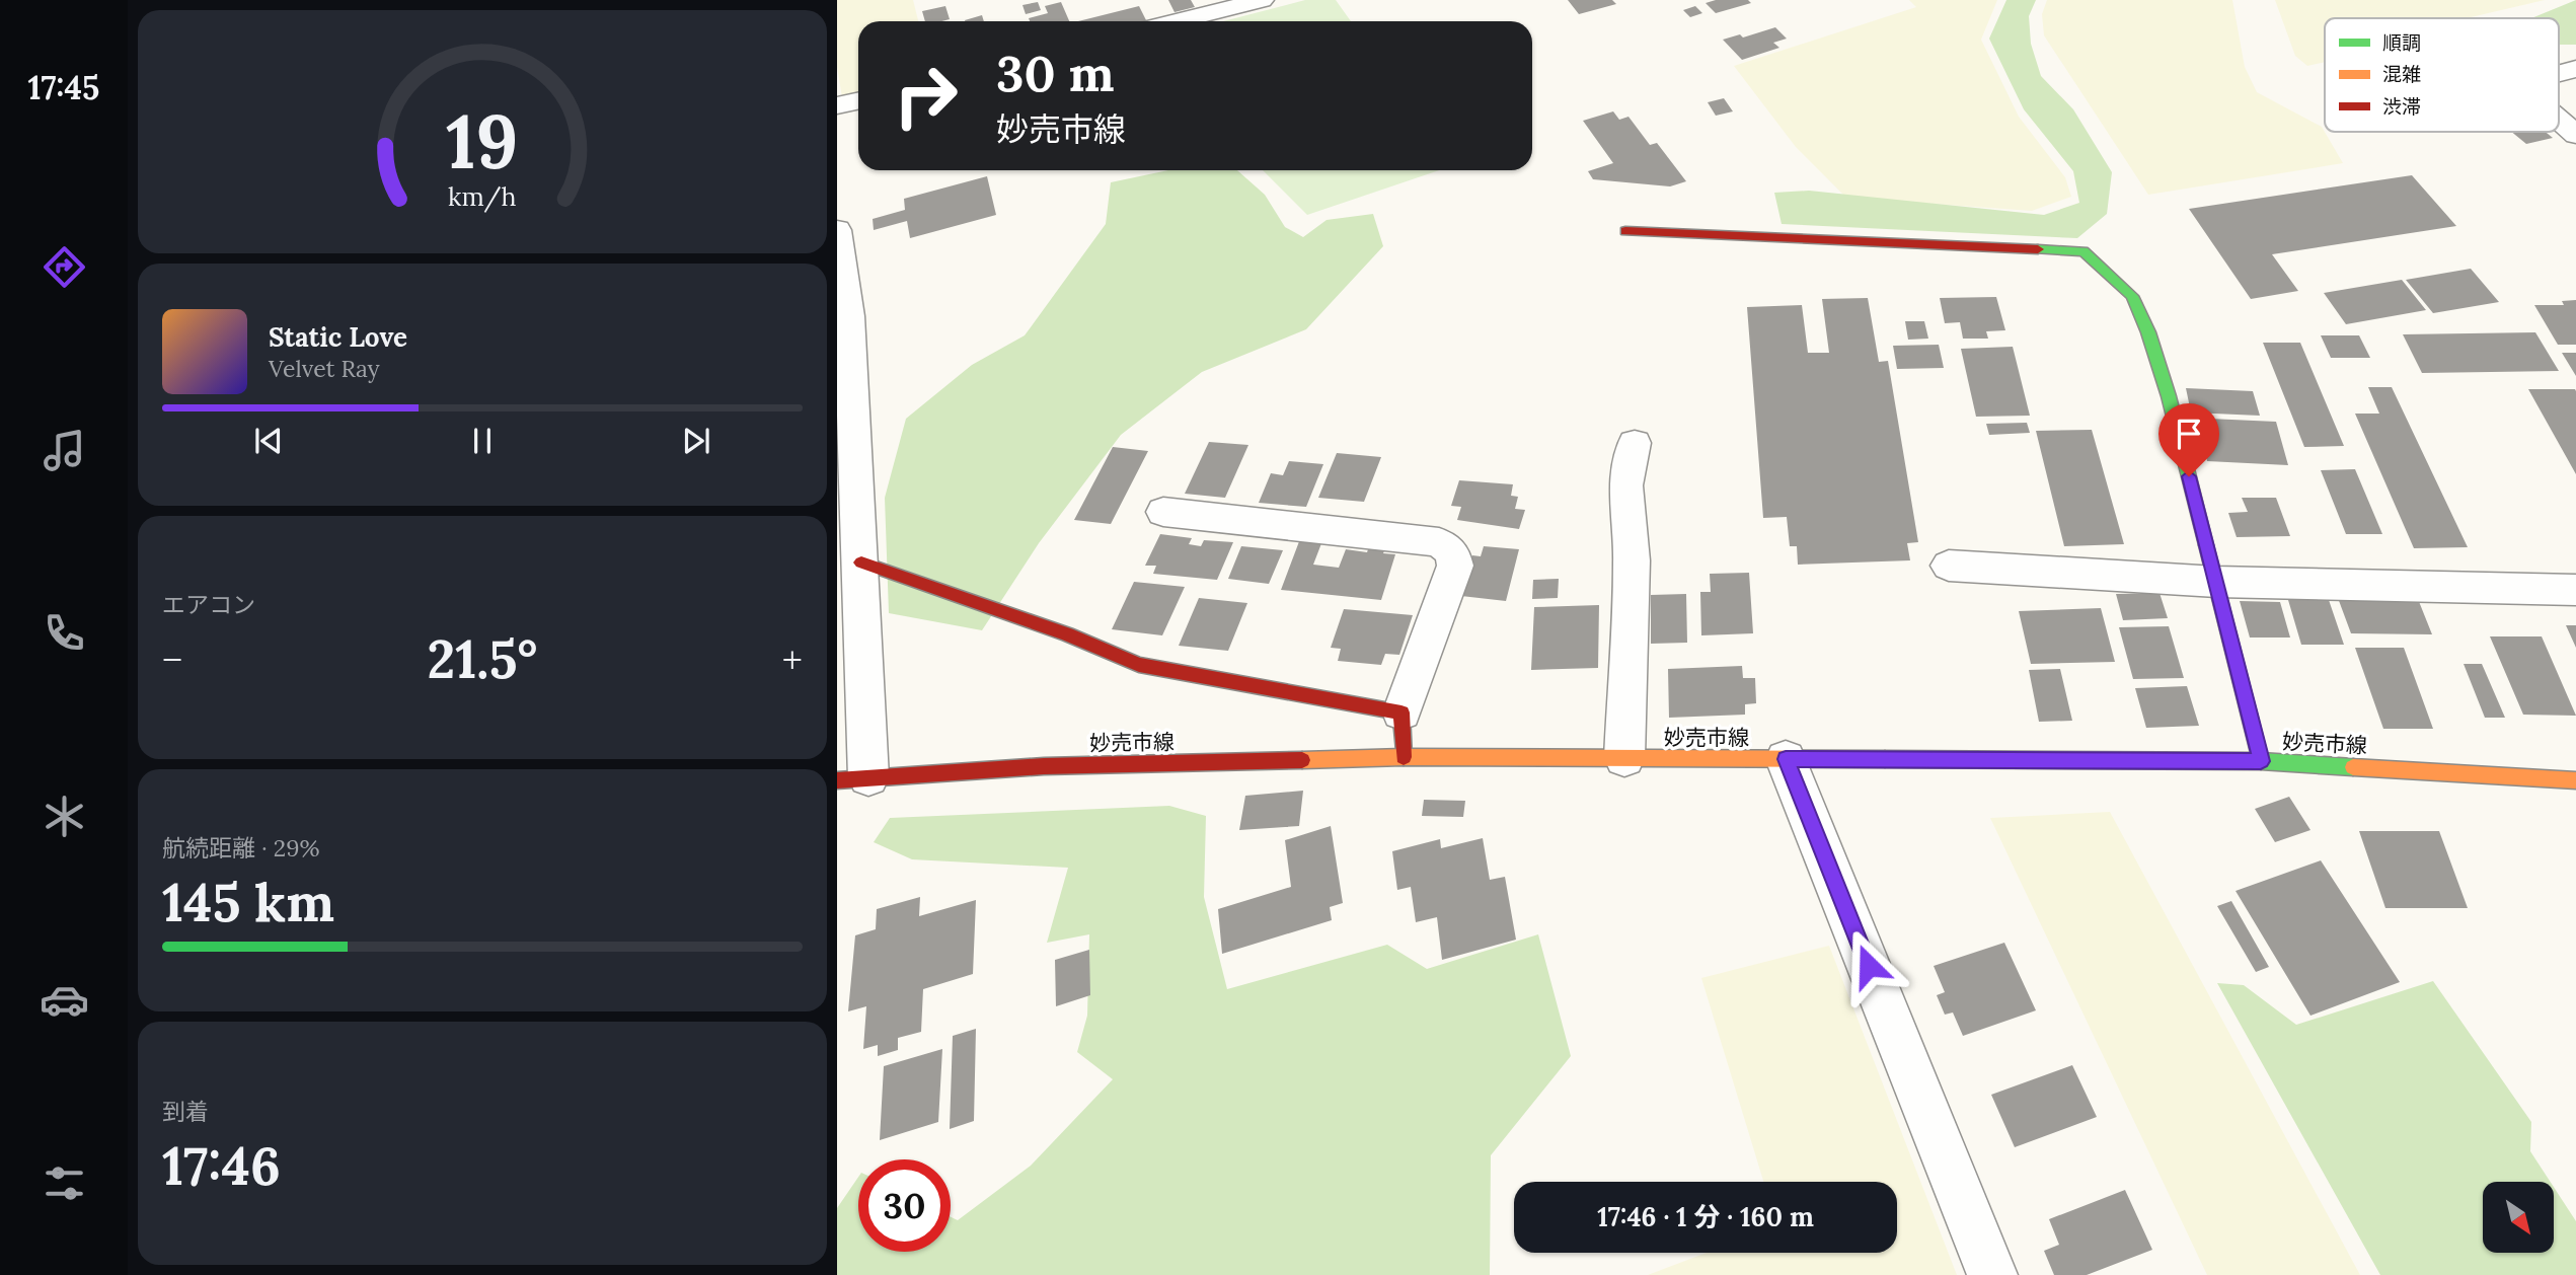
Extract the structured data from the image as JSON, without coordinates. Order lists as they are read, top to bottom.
{
  "streets": {
    "street": ["妙売市線"]
  },
  "legend": ["順調", "混雑", "渋滞"],
  "north": "bottom right",
  "page": {
    "tabs": "17:45",
    "turn": ["30 m", "妙売市線"],
    "song": ["Static Love", "Velvet Ray"],
    "tile": [
      "エアコン",
      ["航続距離 · 29%", "145 km"],
      ["到着", "17:46"]
    ],
    "heat": ["−", "21.5°", "+"],
    "limit": "30",
    "trip": "17:46 · 1 分 · 160 m",
    "gauge": ["19", "km/h"]
  }
}
